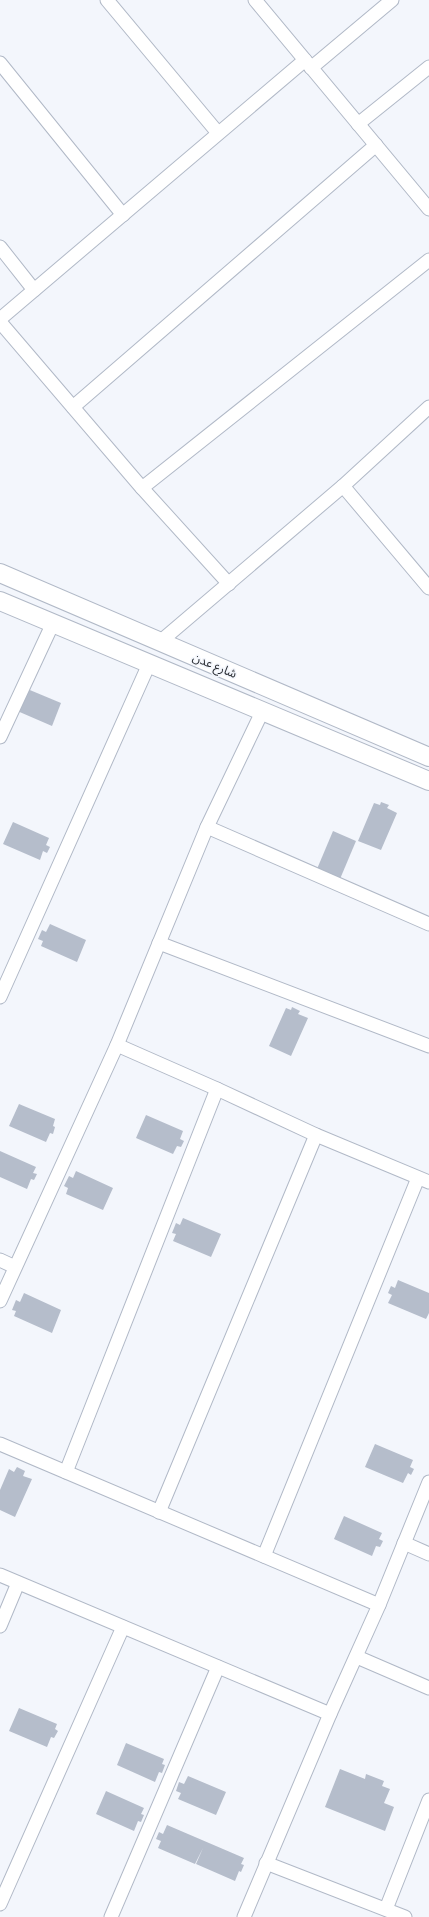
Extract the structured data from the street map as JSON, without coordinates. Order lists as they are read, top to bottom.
{
  "streets": {
    "street": ["شارع عدن"]
  }
}
